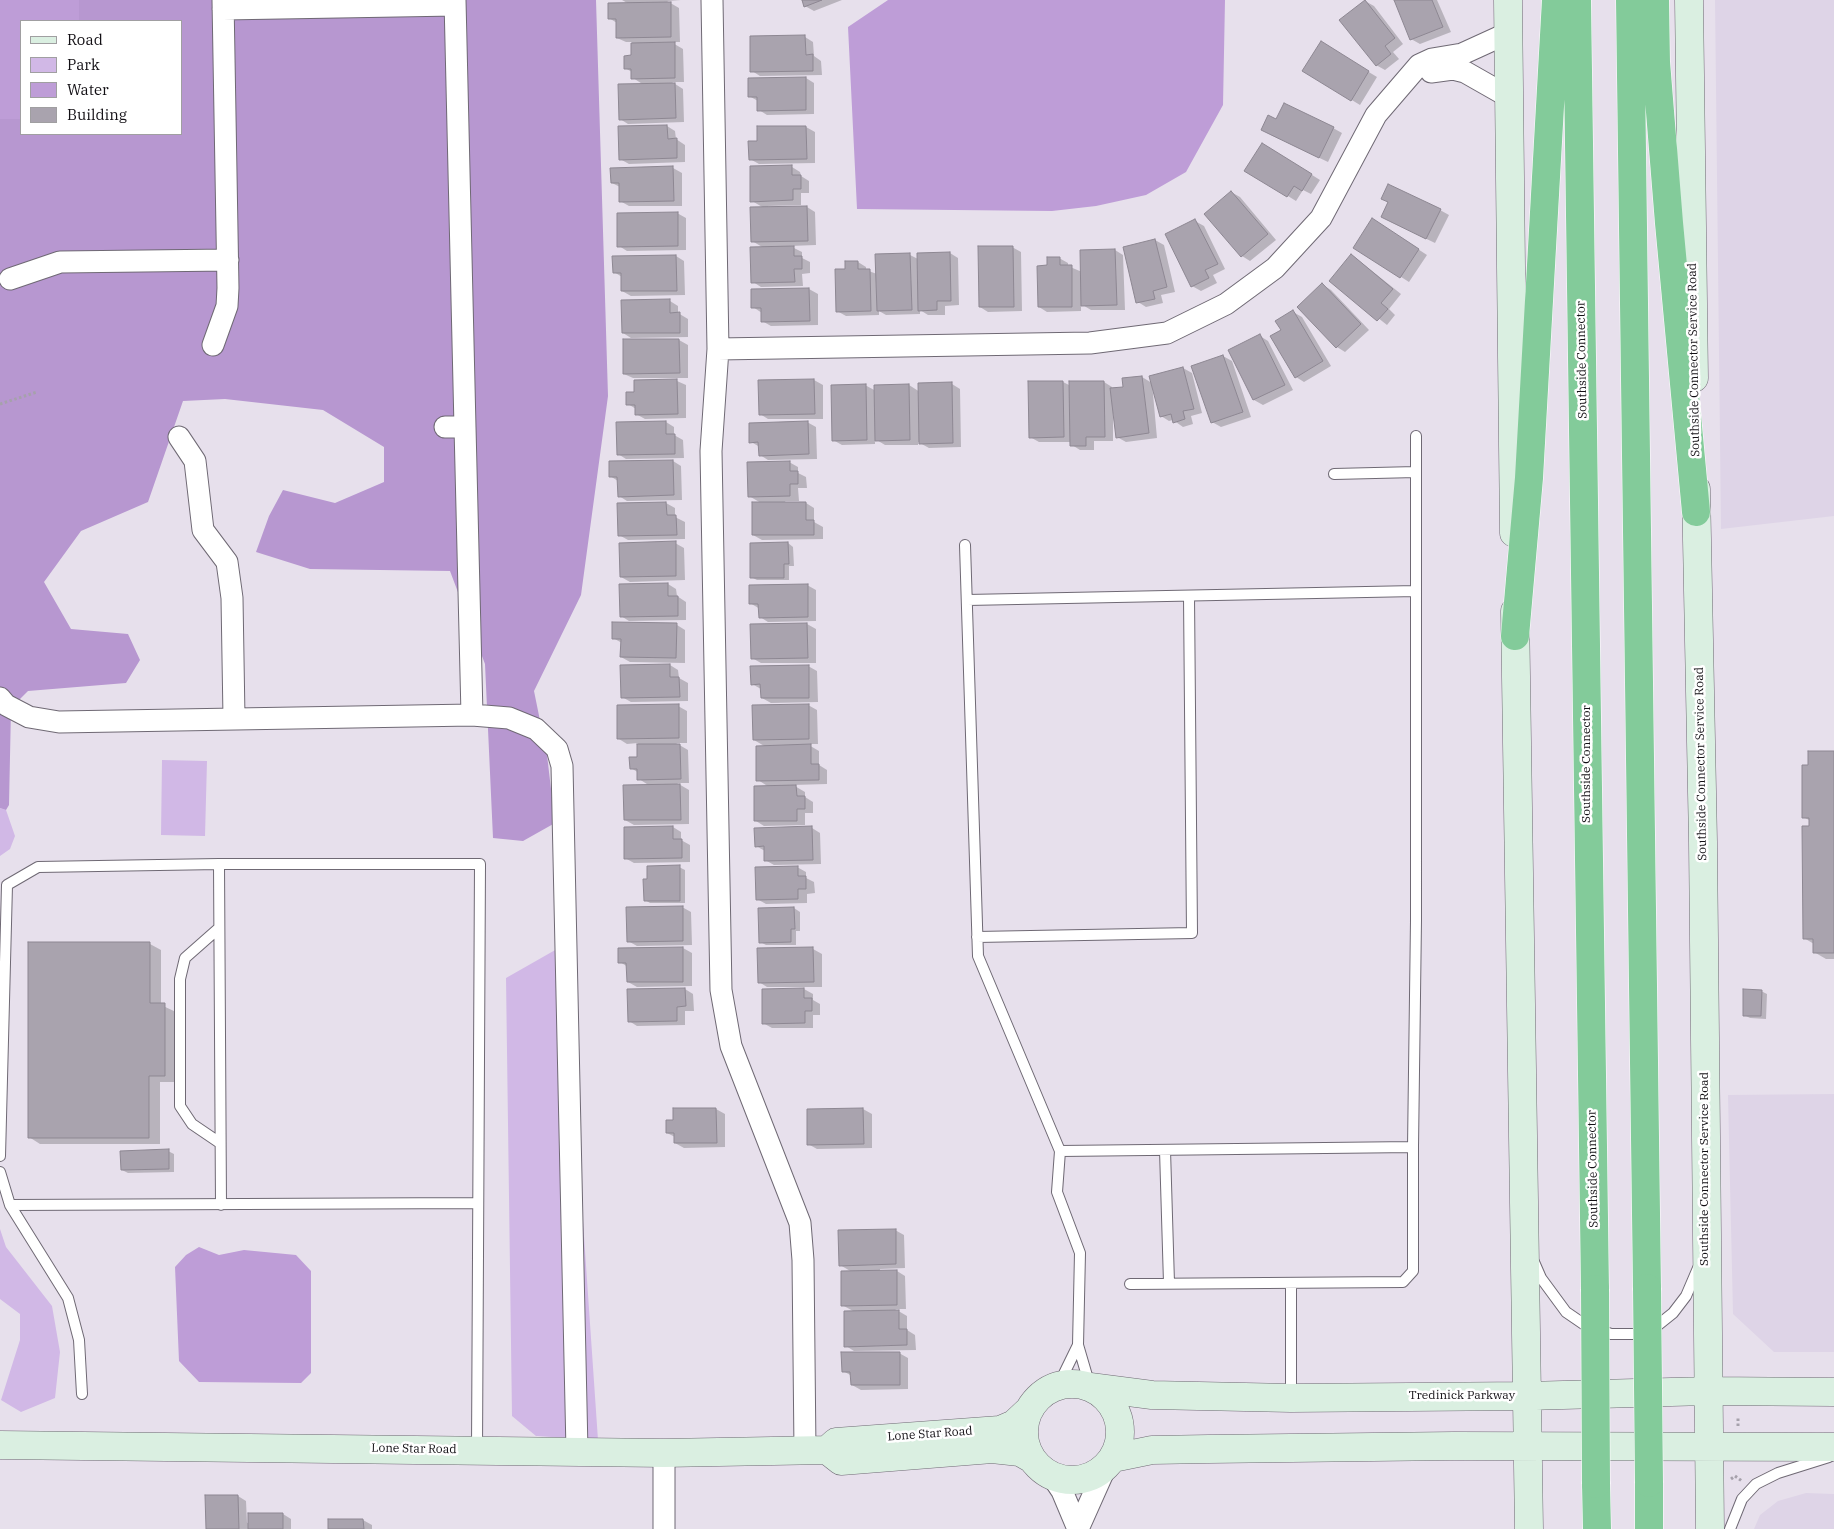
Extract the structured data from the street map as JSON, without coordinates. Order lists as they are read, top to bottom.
{
  "streets": {
    "highway": ["Southside Connector"],
    "street": ["Southside Connector Service Road", "Tredinick Parkway", "Lone Star Road"]
  },
  "crossings": [
    ["Southside Connector Service Road", "Tredinick Parkway"],
    ["Tredinick Parkway", "Lone Star Road"]
  ],
  "legend": [
    "Road",
    "Park",
    "Water",
    "Building"
  ]
}
